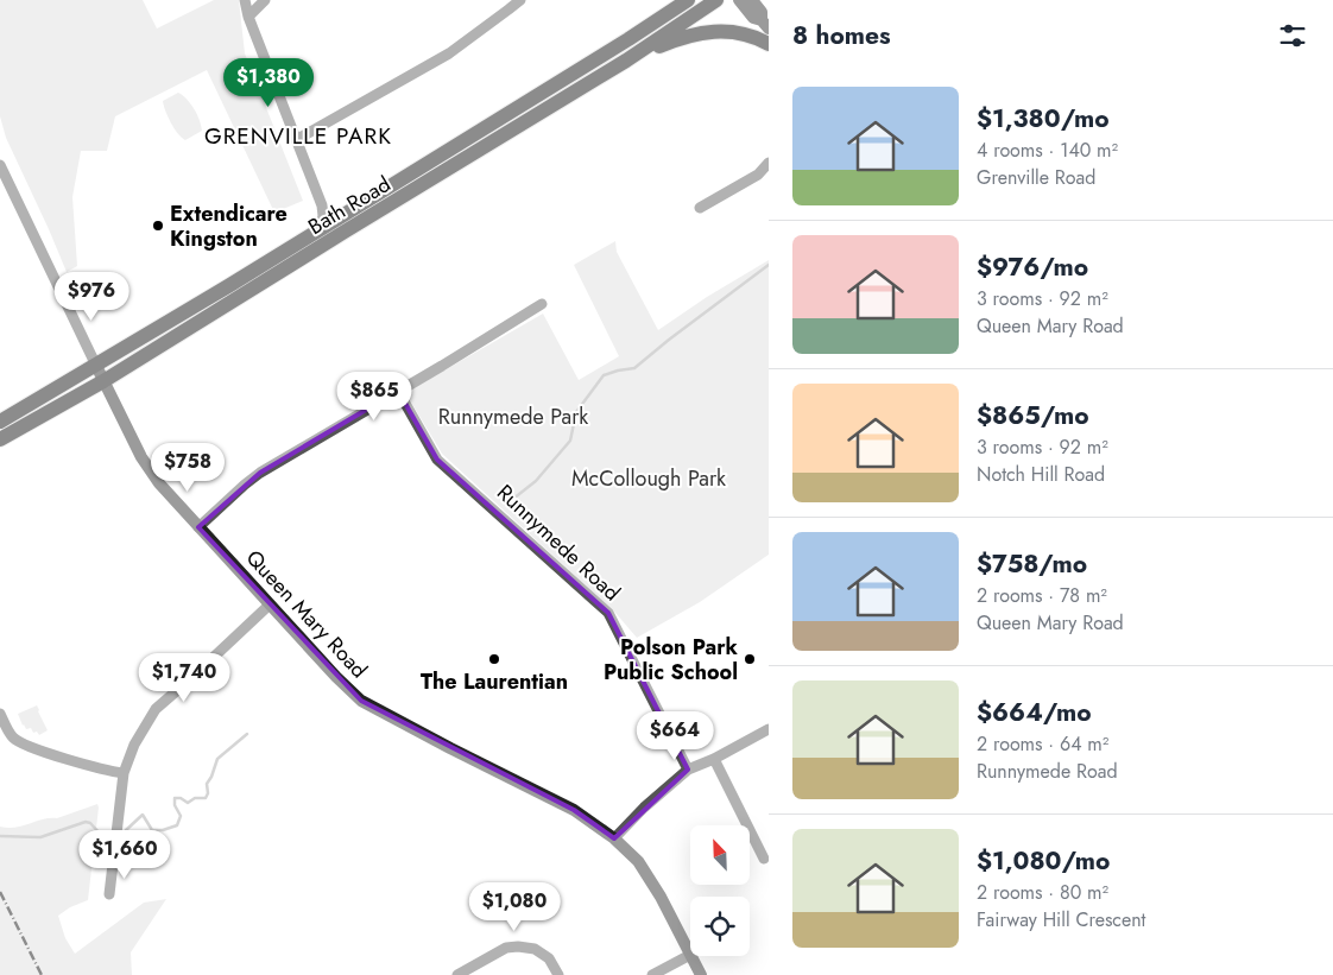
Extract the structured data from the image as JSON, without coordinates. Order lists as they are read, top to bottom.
{
  "streets": {
    "main road": ["Bath Road"],
    "street": ["Runnymede Road", "Queen Mary Road"]
  },
  "crossings": [
    ["Bath Road", "Queen Mary Road"]
  ],
  "districts": ["GRENVILLE PARK"],
  "parks": ["Runnymede Park", "McCollough Park"],
  "places": ["Extendicare Kingston", "The Laurentian", "Polson Park Public School"],
  "north": "top left",
  "page": {
    "heading": "8 homes",
    "price": [
      "$1,380",
      "$976",
      "$865",
      "$758",
      "$1,740",
      "$664",
      "$1,660",
      "$1,080"
    ],
    "list": [
      {
        "name": "$1,380/mo",
        "note": "4 rooms · 140 m² · Grenville Road"
      },
      {
        "name": "$976/mo",
        "note": "3 rooms · 92 m² · Queen Mary Road"
      },
      {
        "name": "$865/mo",
        "note": "3 rooms · 92 m² · Notch Hill Road"
      },
      {
        "name": "$758/mo",
        "note": "2 rooms · 78 m² · Queen Mary Road"
      },
      {
        "name": "$664/mo",
        "note": "2 rooms · 64 m² · Runnymede Road"
      },
      {
        "name": "$1,080/mo",
        "note": "2 rooms · 80 m² · Fairway Hill Crescent"
      }
    ]
  }
}
